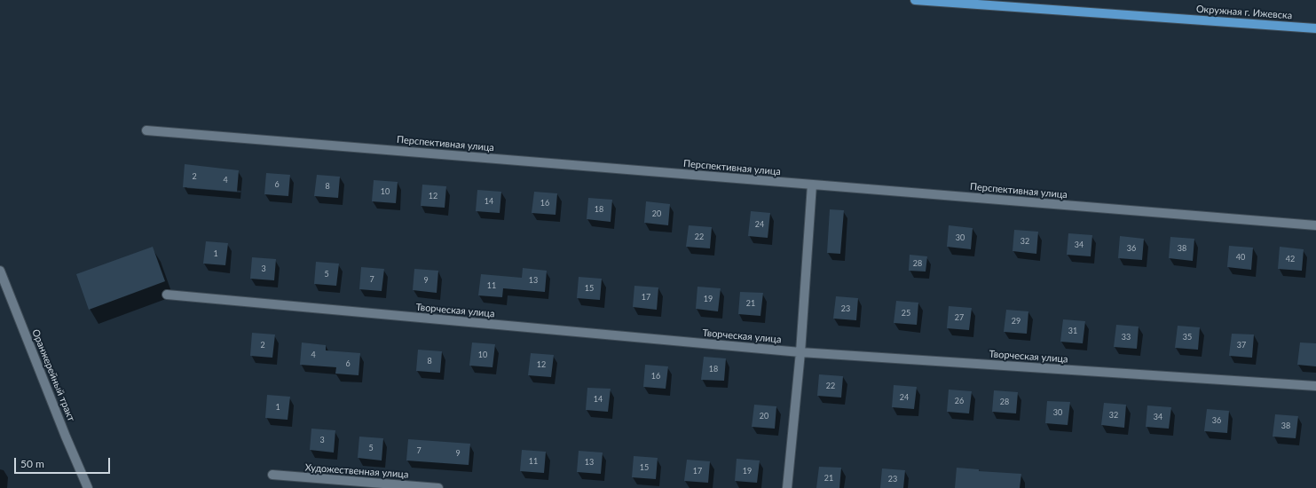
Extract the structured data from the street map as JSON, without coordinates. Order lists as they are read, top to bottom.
{
  "streets": {
    "main road": ["Окружная г. Ижевска"],
    "street": [
      "Перспективная улица",
      "Творческая улица",
      "Оранжерейный тракт",
      "Художественная улица"
    ]
  },
  "house_numbers": [
    "2",
    "4",
    "6",
    "8",
    "10",
    "12",
    "14",
    "16",
    "18",
    "20",
    "24",
    "22",
    "30",
    "32",
    "34",
    "36",
    "38",
    "1",
    "40",
    "42",
    "28",
    "3",
    "5",
    "7",
    "9",
    "13",
    "11",
    "15",
    "17",
    "19",
    "21",
    "23",
    "25",
    "27",
    "29",
    "31",
    "33",
    "35",
    "2",
    "37",
    "4",
    "10",
    "8",
    "6",
    "12",
    "18",
    "16",
    "22",
    "24",
    "14",
    "26",
    "28",
    "1",
    "30",
    "32",
    "20",
    "34",
    "36",
    "38",
    "3",
    "5",
    "7",
    "9",
    "11",
    "13",
    "15",
    "17",
    "19",
    "21",
    "23"
  ],
  "scale_bar": "50 m"
}
